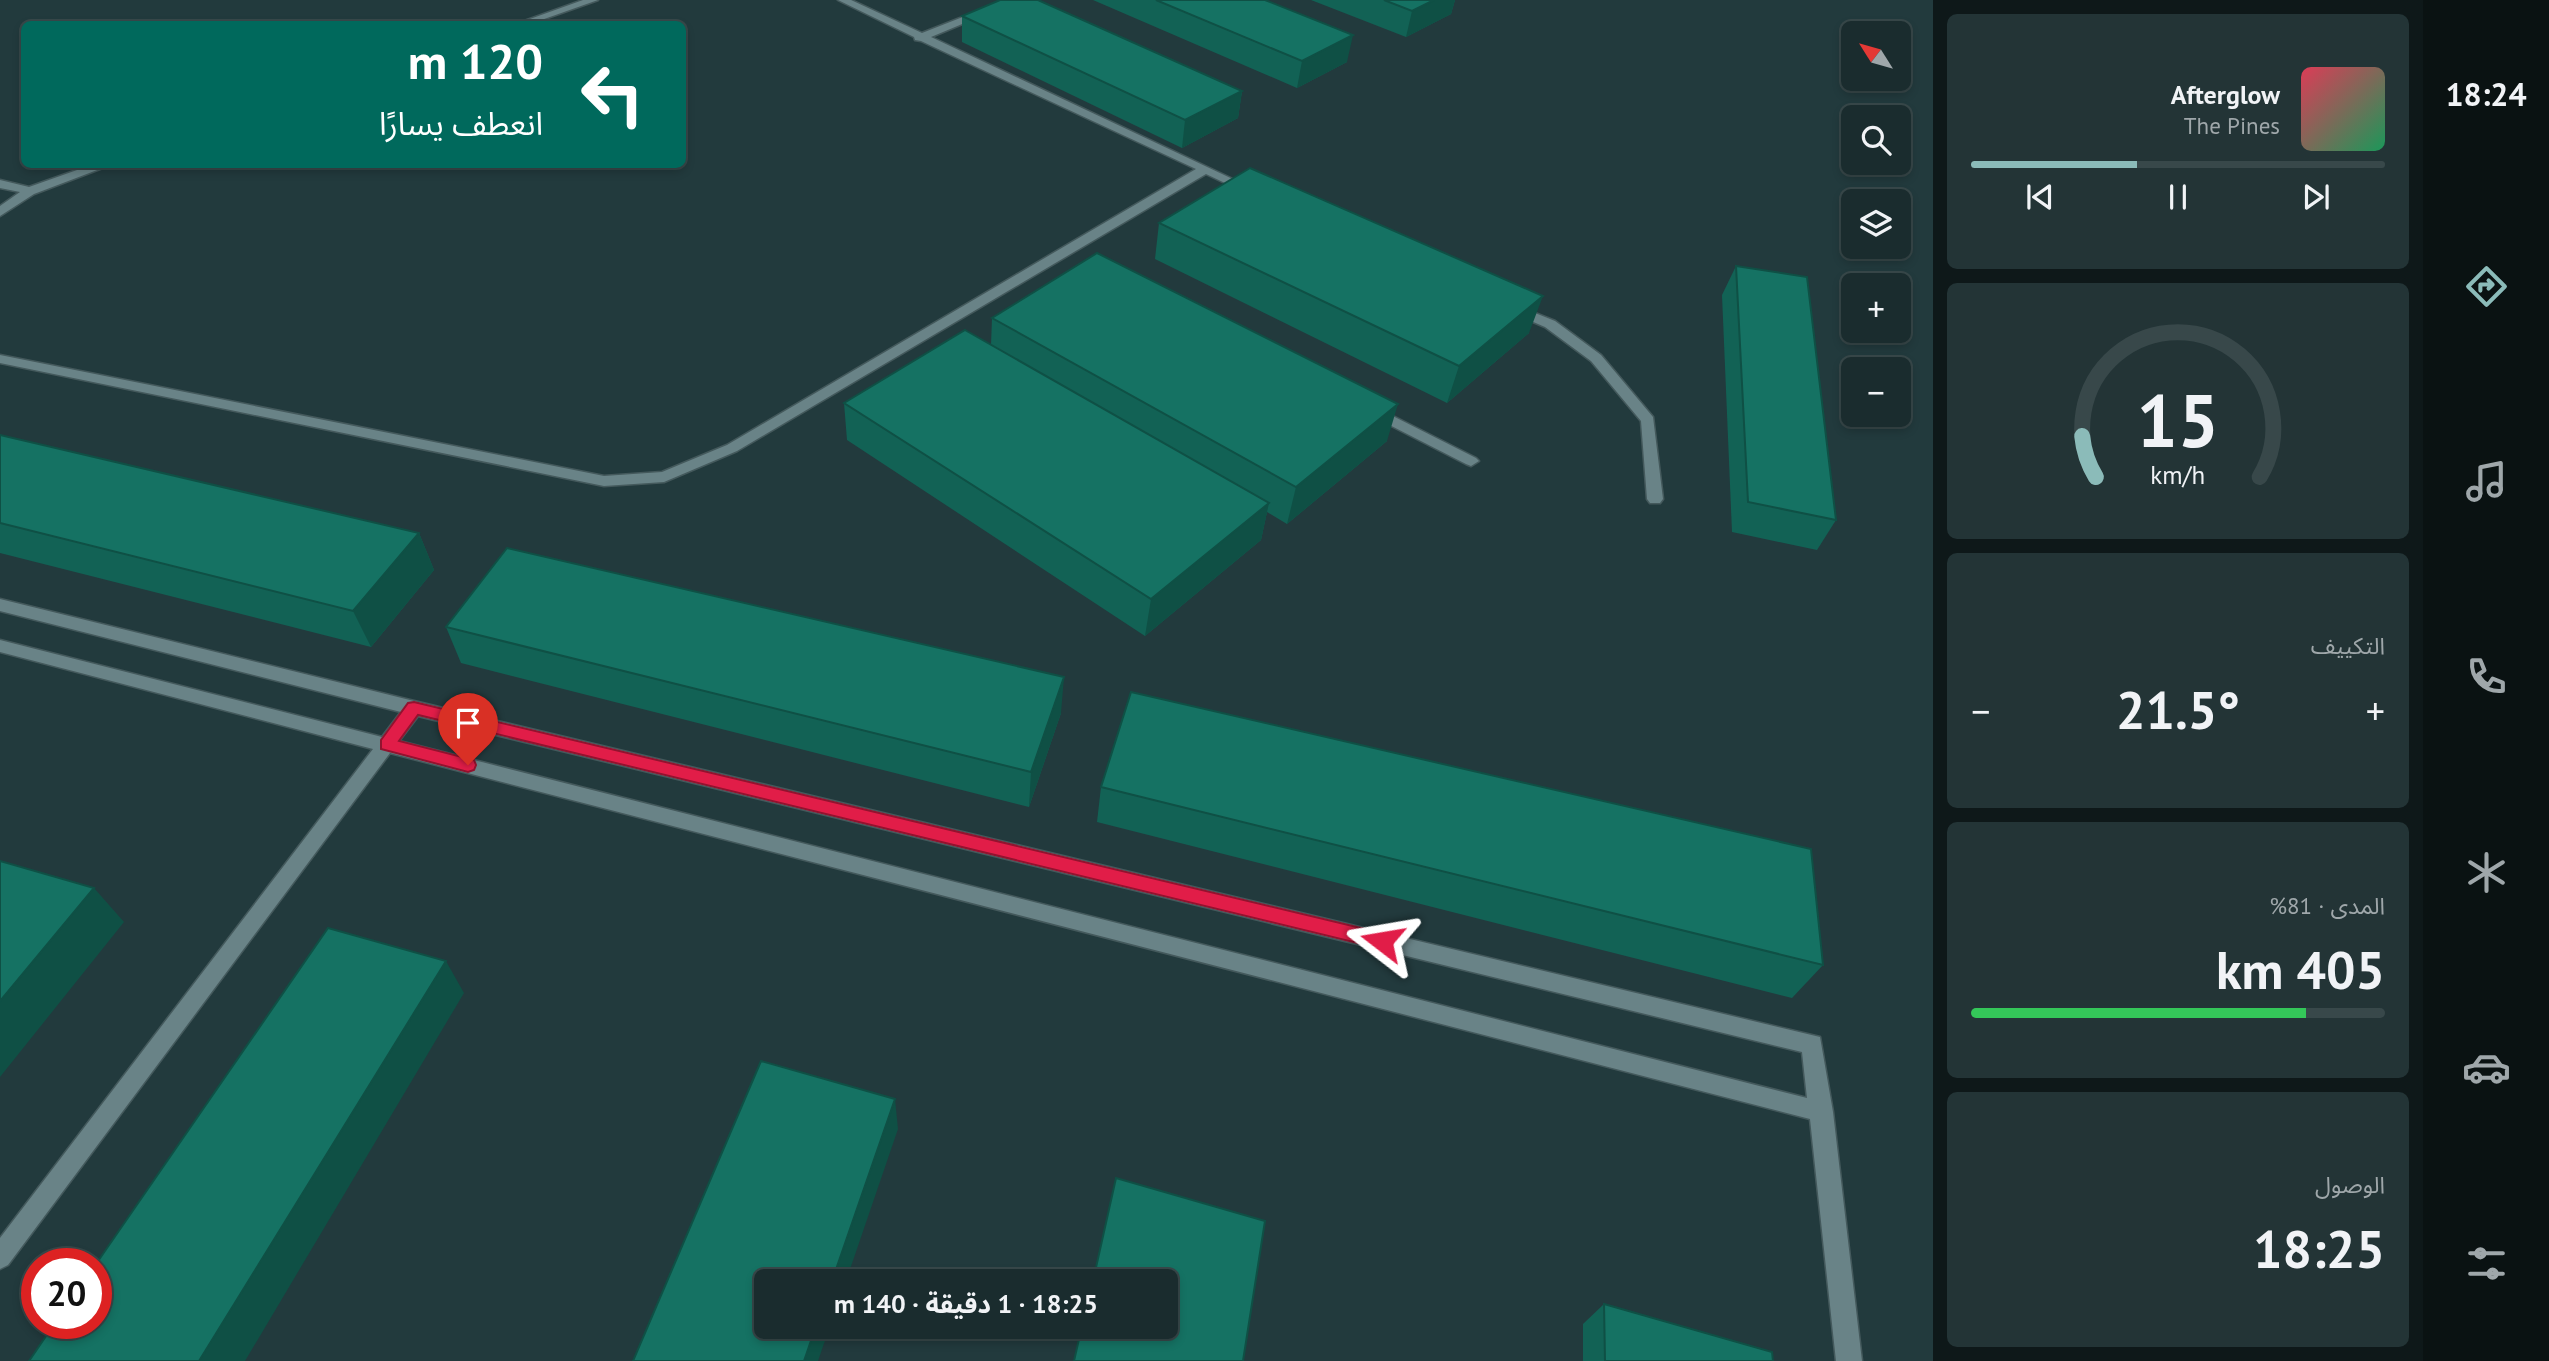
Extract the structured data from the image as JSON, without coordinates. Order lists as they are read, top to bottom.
{
  "north": "top left",
  "page": {
    "tabs": "18:24",
    "map_buttons": ["+", "−"],
    "turn": ["120 m", "انعطف يسارًا"],
    "song": ["Afterglow", "The Pines"],
    "tile": [
      "التكييف",
      ["المدى · 81%", "405 km"],
      ["الوصول", "18:25"]
    ],
    "heat": ["−", "21.5°", "+"],
    "limit": "20",
    "trip": "18:25 · 1 دقيقة · 140 m",
    "gauge": ["15", "km/h"]
  }
}
